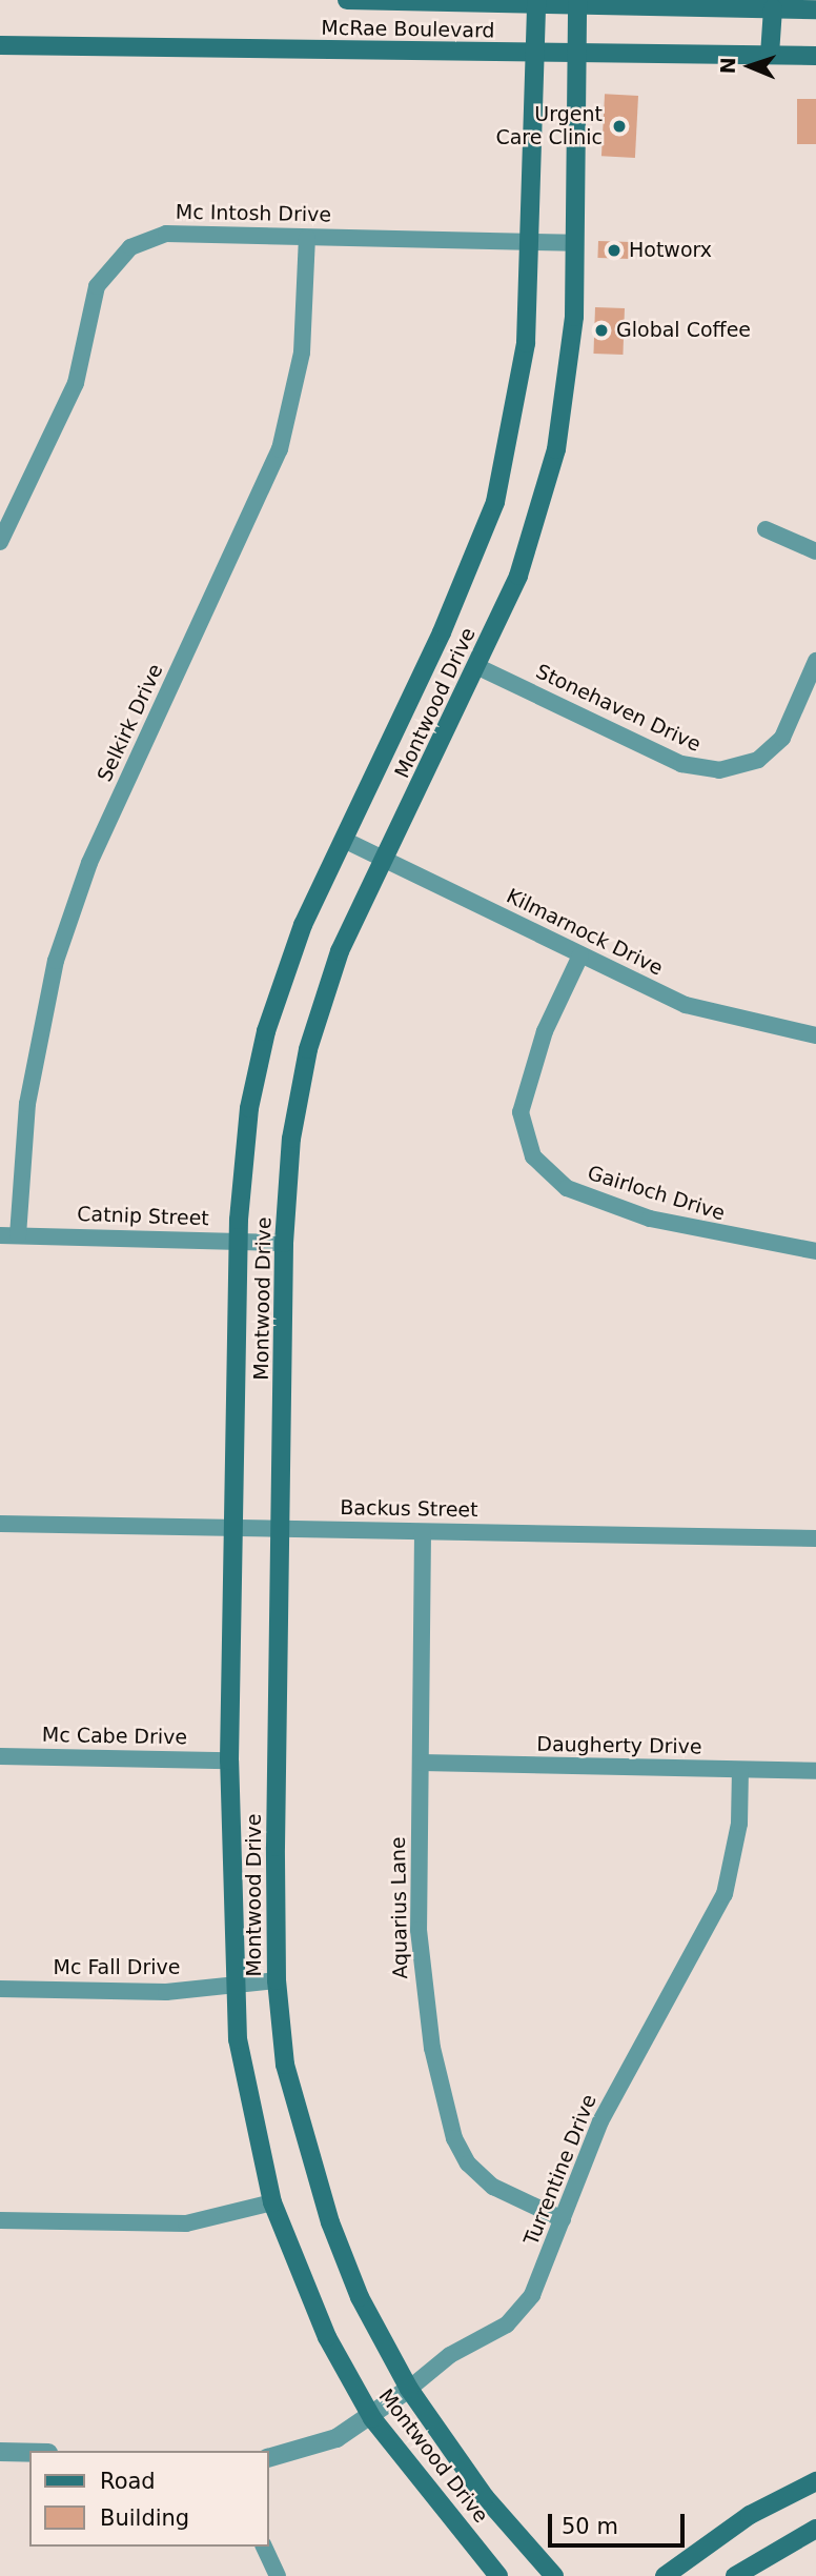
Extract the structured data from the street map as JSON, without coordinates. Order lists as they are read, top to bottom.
{
  "streets": {
    "main road": ["McRae Boulevard", "Montwood Drive"],
    "street": [
      "Mc Intosh Drive",
      "Stonehaven Drive",
      "Selkirk Drive",
      "Kilmarnock Drive",
      "Gairloch Drive",
      "Catnip Street",
      "Backus Street",
      "Mc Cabe Drive",
      "Daugherty Drive",
      "Aquarius Lane",
      "Mc Fall Drive",
      "Turrentine Drive"
    ]
  },
  "crossings": [
    ["McRae Boulevard", "Montwood Drive"],
    ["Mc Intosh Drive", "Montwood Drive"],
    ["Mc Intosh Drive", "Selkirk Drive"],
    ["Montwood Drive", "Stonehaven Drive"],
    ["Montwood Drive", "Kilmarnock Drive"],
    ["Montwood Drive", "Catnip Street"],
    ["Montwood Drive", "Backus Street"],
    ["Montwood Drive", "Mc Cabe Drive"],
    ["Montwood Drive", "Mc Fall Drive"],
    ["Montwood Drive", "Turrentine Drive"],
    ["Selkirk Drive", "Catnip Street"],
    ["Kilmarnock Drive", "Gairloch Drive"],
    ["Backus Street", "Aquarius Lane"],
    ["Daugherty Drive", "Aquarius Lane"],
    ["Daugherty Drive", "Turrentine Drive"],
    ["Aquarius Lane", "Turrentine Drive"]
  ],
  "places": ["Urgent Care Clinic", "Hotworx", "Global Coffee"],
  "legend": ["Road", "Building"],
  "scale_bar": "50 m",
  "north": "left"
}
